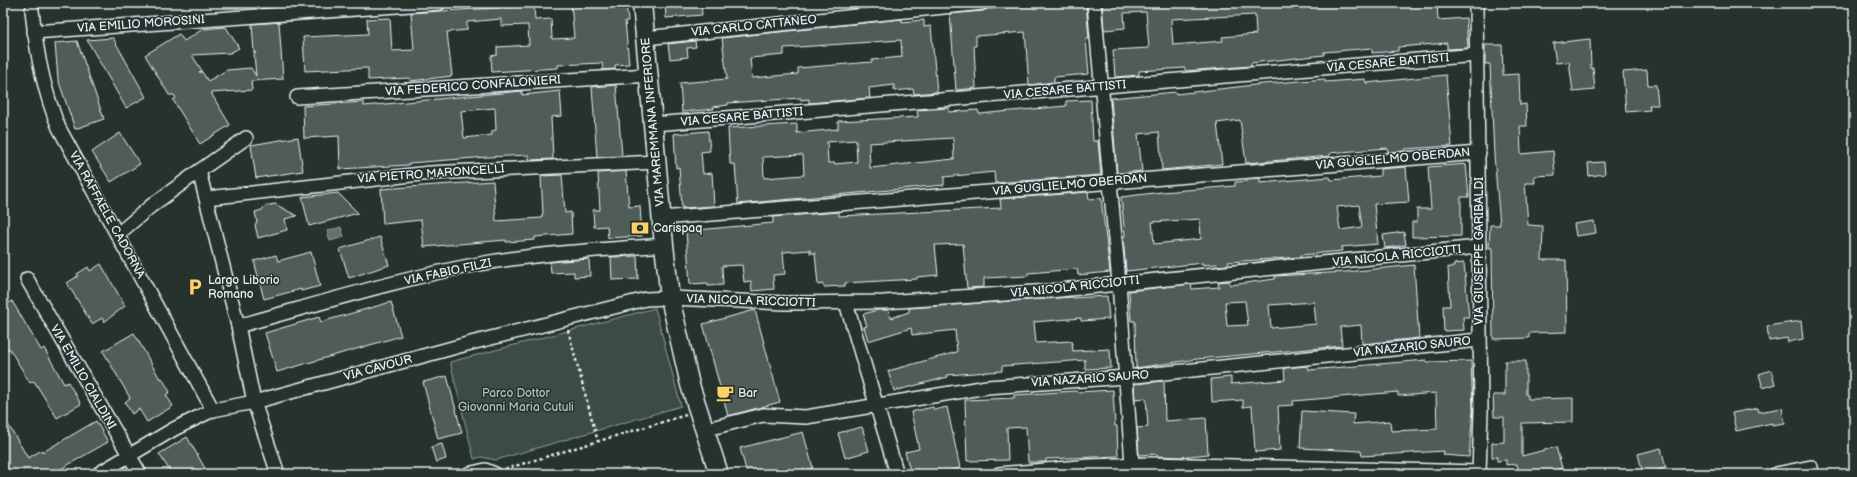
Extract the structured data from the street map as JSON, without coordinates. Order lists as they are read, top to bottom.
{
  "streets": {
    "main road": ["VIA MAREMMANA INFERIORE"],
    "street": [
      "VIA EMILIO MOROSINI",
      "VIA CARLO CATTANEO",
      "VIA CESARE BATTISTI",
      "VIA FEDERICO CONFALONIERI",
      "VIA GUGLIELMO OBERDAN",
      "VIA PIETRO MARONCELLI",
      "VIA RAFFAELE CADORNA",
      "VIA GIUSEPPE GARIBALDI",
      "VIA NICOLA RICCIOTTI",
      "VIA FABIO FILZI",
      "VIA NAZARIO SAURO",
      "VIA CAVOUR",
      "VIA EMILIO CIALDINI"
    ]
  },
  "crossings": [
    ["VIA EMILIO MOROSINI", "VIA RAFFAELE CADORNA"],
    ["VIA CARLO CATTANEO", "VIA MAREMMANA INFERIORE"],
    ["VIA CESARE BATTISTI", "VIA MAREMMANA INFERIORE"],
    ["VIA CESARE BATTISTI", "VIA GIUSEPPE GARIBALDI"],
    ["VIA FEDERICO CONFALONIERI", "VIA MAREMMANA INFERIORE"],
    ["VIA MAREMMANA INFERIORE", "VIA GUGLIELMO OBERDAN"],
    ["VIA MAREMMANA INFERIORE", "VIA PIETRO MARONCELLI"],
    ["VIA MAREMMANA INFERIORE", "VIA NICOLA RICCIOTTI"],
    ["VIA MAREMMANA INFERIORE", "VIA FABIO FILZI"],
    ["VIA MAREMMANA INFERIORE", "VIA NAZARIO SAURO"],
    ["VIA MAREMMANA INFERIORE", "VIA CAVOUR"],
    ["VIA GUGLIELMO OBERDAN", "VIA GIUSEPPE GARIBALDI"],
    ["VIA RAFFAELE CADORNA", "VIA CAVOUR"],
    ["VIA GIUSEPPE GARIBALDI", "VIA NICOLA RICCIOTTI"],
    ["VIA GIUSEPPE GARIBALDI", "VIA NAZARIO SAURO"],
    ["VIA NICOLA RICCIOTTI", "VIA CAVOUR"],
    ["VIA CAVOUR", "VIA EMILIO CIALDINI"]
  ],
  "parks": ["Parco Dottor Giovanni Maria Cutuli"],
  "places": {
    "bank": ["Carispaq"],
    "parking": ["Largo Liborio Romano"],
    "cafe": ["Bar"]
  }
}
